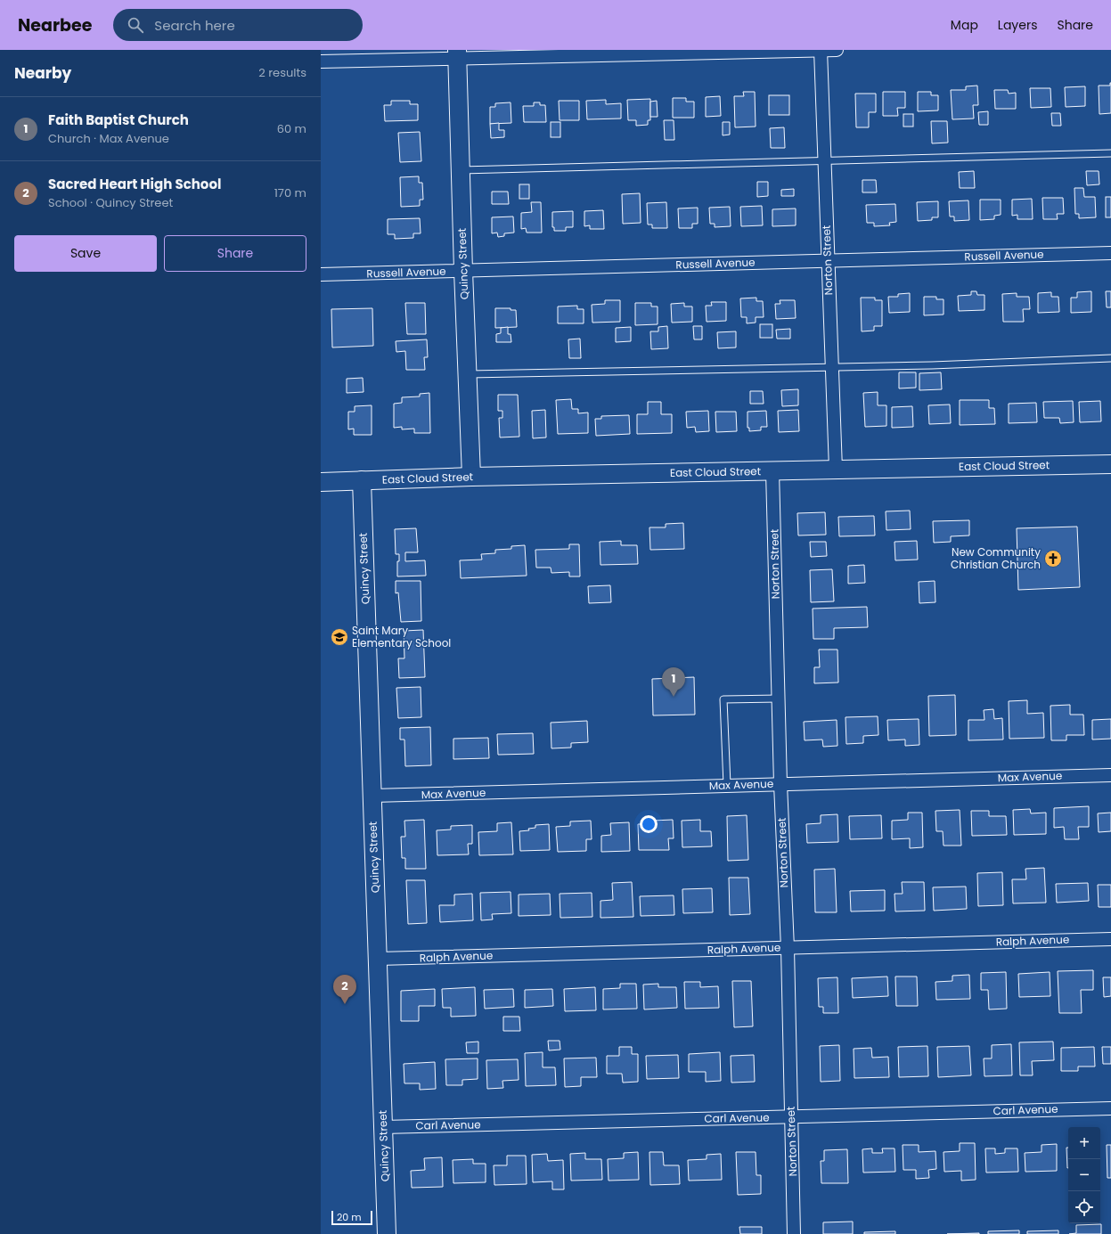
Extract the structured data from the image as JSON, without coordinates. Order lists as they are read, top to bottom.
{
  "streets": {
    "street": [
      "Russell Avenue",
      "Norton Street",
      "Quincy Street",
      "East Cloud Street",
      "Max Avenue",
      "Ralph Avenue",
      "Carl Avenue"
    ]
  },
  "crossings": [
    ["Russell Avenue", "Norton Street"],
    ["Russell Avenue", "Quincy Street"],
    ["Norton Street", "East Cloud Street"],
    ["Norton Street", "Max Avenue"],
    ["Norton Street", "Ralph Avenue"],
    ["Norton Street", "Carl Avenue"],
    ["Quincy Street", "East Cloud Street"],
    ["Quincy Street", "Max Avenue"],
    ["Quincy Street", "Ralph Avenue"],
    ["Quincy Street", "Carl Avenue"]
  ],
  "places": {
    "church": ["New Community Christian Church"],
    "school or university": ["Saint Mary Elementary School"]
  },
  "scale_bar": "20 m",
  "page": {
    "header": "Nearbee",
    "search": "Search here",
    "nav": ["Map", "Layers", "Share"],
    "heading": ["Nearby", "2 results"],
    "list": [
      {
        "mark": "1",
        "name": "Faith Baptist Church",
        "note": "Church · Max Avenue",
        "value": "60 m"
      },
      {
        "mark": "2",
        "name": "Sacred Heart High School",
        "note": "School · Quincy Street",
        "value": "170 m"
      }
    ],
    "buttons": ["Save", "Share"],
    "pins": ["1", "2"],
    "map_buttons": ["+", "−"],
    "scale": "20 m"
  }
}
